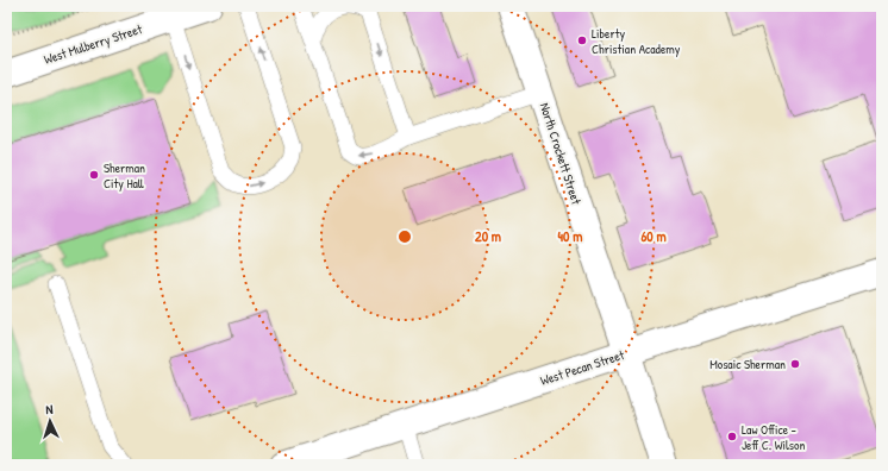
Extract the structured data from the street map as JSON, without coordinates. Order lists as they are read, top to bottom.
{
  "streets": {
    "street": ["West Mulberry Street", "North Crockett Street", "West Pecan Street"]
  },
  "crossings": [
    ["North Crockett Street", "West Pecan Street"]
  ],
  "places": [
    "Liberty Christian Academy",
    "Sherman City Hall",
    "Mosaic Sherman",
    "Law Office - Jeff C. Wilson"
  ],
  "north": "top",
  "rings": ["20 m", "40 m", "60 m"]
}
